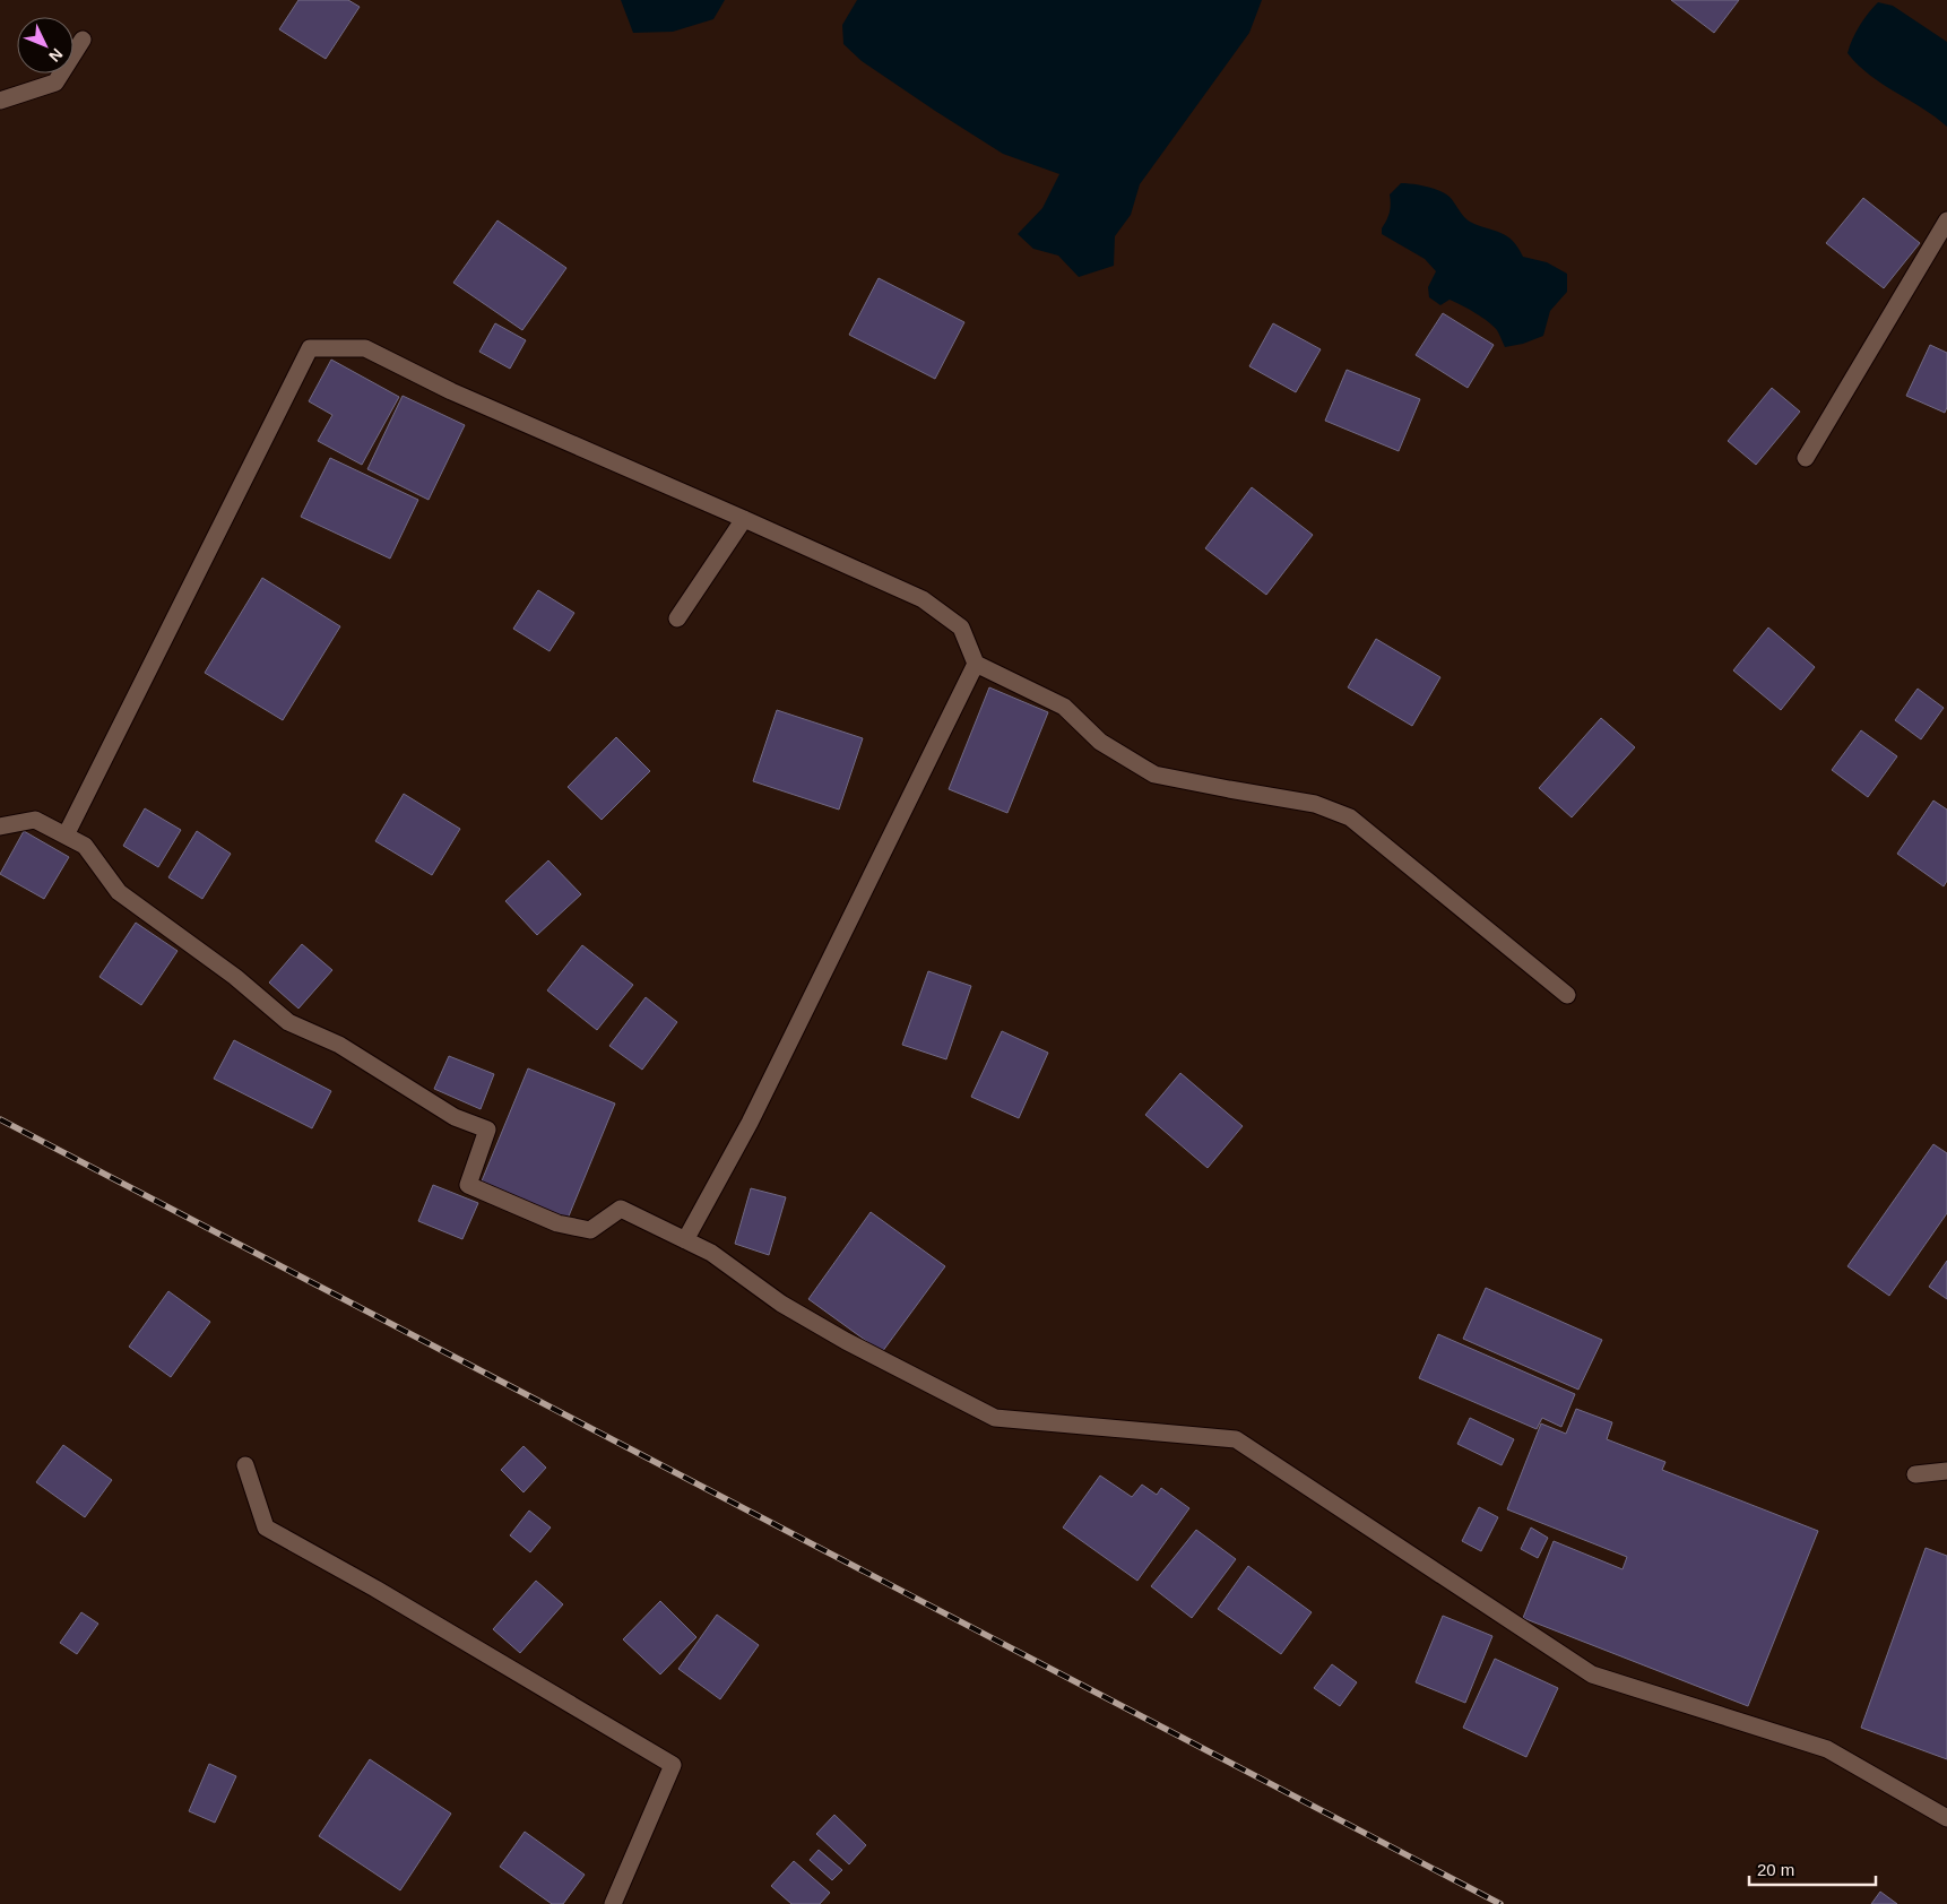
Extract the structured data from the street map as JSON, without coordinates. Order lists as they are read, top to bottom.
{
  "scale_bar": "20 m",
  "north": "bottom right"
}
